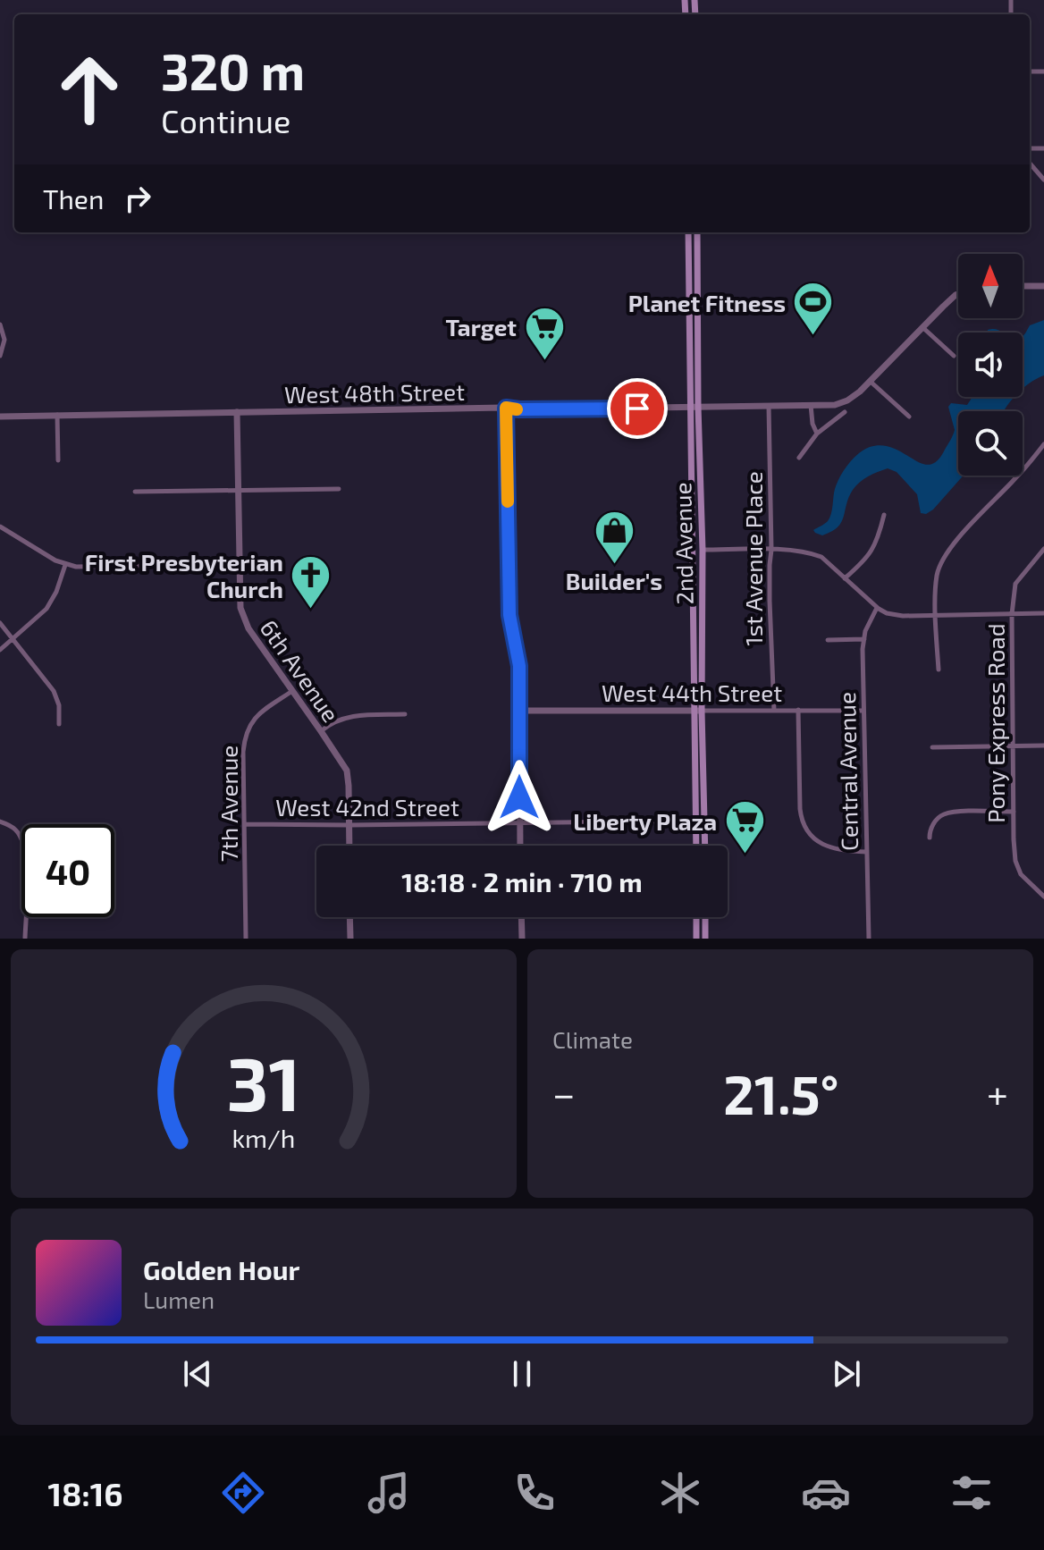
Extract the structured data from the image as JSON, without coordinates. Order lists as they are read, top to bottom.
{
  "streets": {
    "main road": ["2nd Avenue"],
    "street": [
      "West 48th Street",
      "1st Avenue Place",
      "6th Avenue",
      "West 44th Street",
      "Pony Express Road",
      "Central Avenue",
      "7th Avenue",
      "West 42nd Street"
    ]
  },
  "crossings": [
    ["West 48th Street", "2nd Avenue"],
    ["West 48th Street", "1st Avenue Place"],
    ["West 48th Street", "6th Avenue"],
    ["2nd Avenue", "West 44th Street"],
    ["2nd Avenue", "West 42nd Street"],
    ["1st Avenue Place", "West 44th Street"],
    ["6th Avenue", "7th Avenue"],
    ["6th Avenue", "West 42nd Street"],
    ["West 44th Street", "Central Avenue"],
    ["7th Avenue", "West 42nd Street"]
  ],
  "places": {
    "sports": ["Planet Fitness"],
    "supermarket": ["Target", "Liberty Plaza"],
    "shop": ["Builder's"],
    "church": ["First Presbyterian Church"]
  },
  "north": "top",
  "page": {
    "turn": ["320 m", "Continue"],
    "then": "Then",
    "limit": "40",
    "trip": "18:18 · 2 min · 710 m",
    "tile": "Climate",
    "heat": ["−", "21.5°", "+"],
    "song": ["Golden Hour", "Lumen"],
    "tabs": "18:16",
    "gauge": ["31", "km/h"]
  }
}
